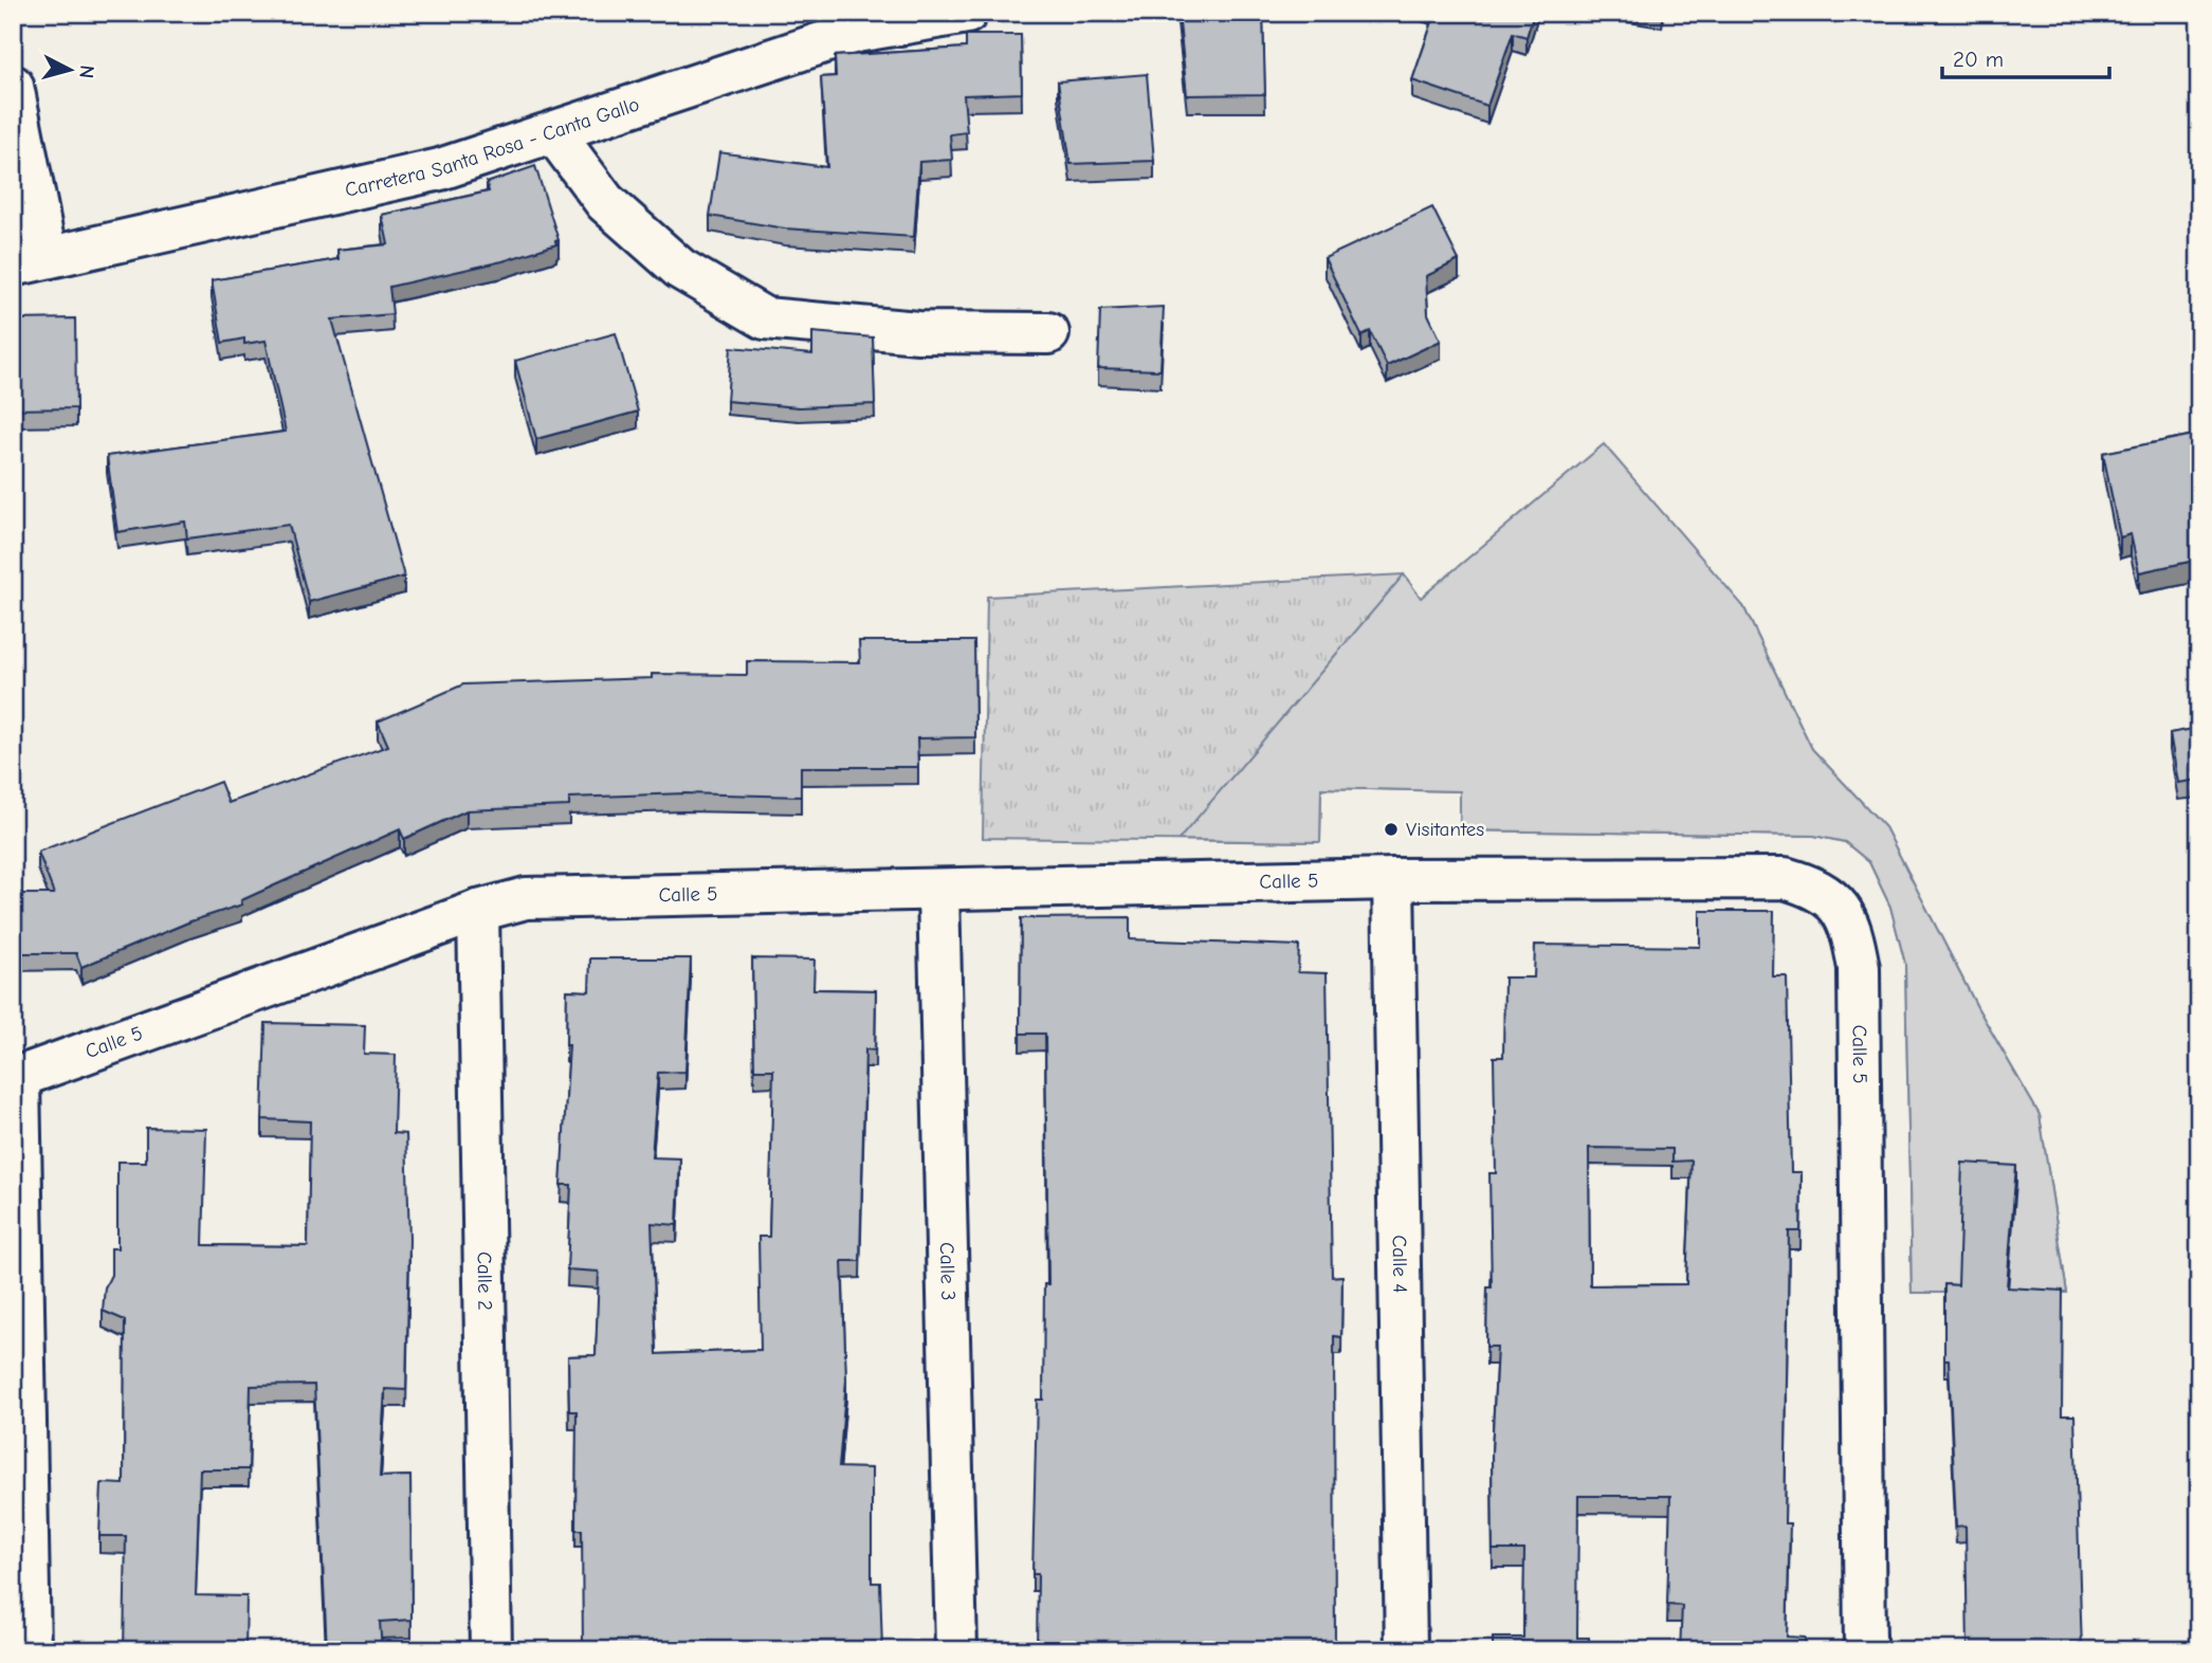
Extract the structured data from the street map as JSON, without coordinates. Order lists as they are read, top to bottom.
{
  "streets": {
    "street": [
      "Carretera Santa Rosa - Canta Gallo",
      "Calle 5",
      "Calle 4",
      "Calle 3",
      "Calle 2"
    ]
  },
  "crossings": [
    ["Calle 5", "Calle 4"],
    ["Calle 5", "Calle 3"],
    ["Calle 5", "Calle 2"]
  ],
  "places": ["Visitantes"],
  "scale_bar": "20 m",
  "north": "right"
}
